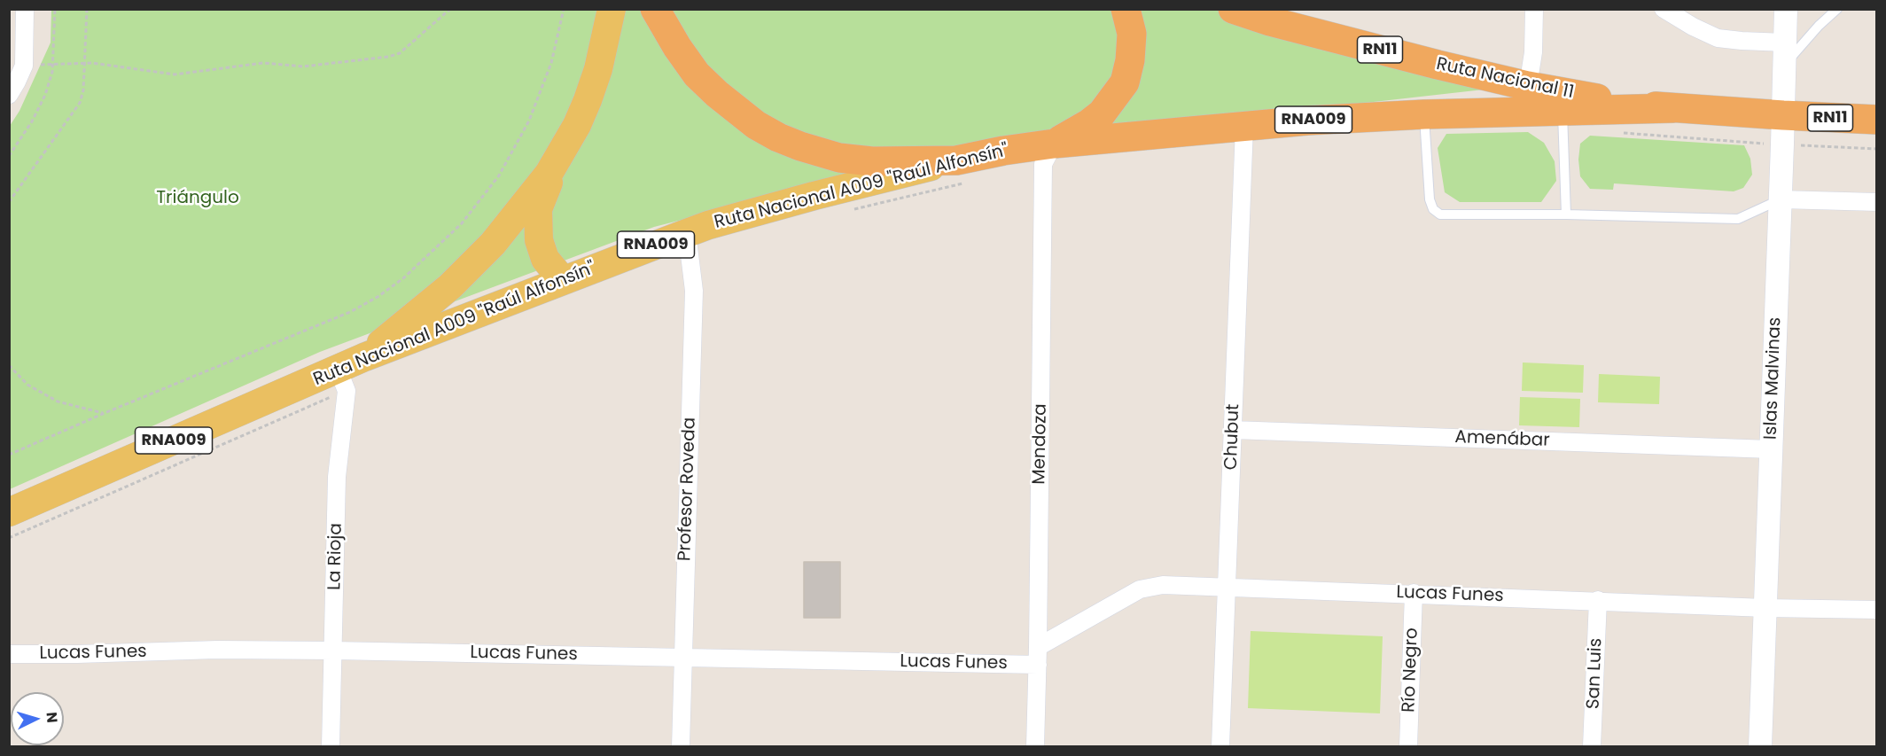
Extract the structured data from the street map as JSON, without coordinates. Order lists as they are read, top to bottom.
{
  "streets": {
    "highway": [
      "RN11",
      "Ruta Nacional 11",
      "RNA009",
      "Ruta Nacional A009 \"Raúl Alfonsín\""
    ],
    "street": [
      "Islas Malvinas",
      "Chubut",
      "Amenábar",
      "Mendoza",
      "Profesor Roveda",
      "La Rioja",
      "Lucas Funes",
      "Río Negro",
      "San Luis"
    ]
  },
  "crossings": [
    ["RN11", "Ruta Nacional 11"],
    ["RN11", "Islas Malvinas"],
    ["Ruta Nacional 11", "Ruta Nacional A009 \"Raúl Alfonsín\""],
    ["Ruta Nacional 11", "Islas Malvinas"],
    ["RNA009", "Ruta Nacional A009 \"Raúl Alfonsín\""],
    ["RNA009", "Mendoza"],
    ["Ruta Nacional A009 \"Raúl Alfonsín\"", "Chubut"],
    ["Ruta Nacional A009 \"Raúl Alfonsín\"", "Mendoza"],
    ["Ruta Nacional A009 \"Raúl Alfonsín\"", "Profesor Roveda"],
    ["Ruta Nacional A009 \"Raúl Alfonsín\"", "La Rioja"],
    ["Islas Malvinas", "Amenábar"],
    ["Islas Malvinas", "Lucas Funes"],
    ["Chubut", "Amenábar"],
    ["Chubut", "Lucas Funes"],
    ["Mendoza", "Lucas Funes"],
    ["Profesor Roveda", "Lucas Funes"],
    ["La Rioja", "Lucas Funes"],
    ["Lucas Funes", "Río Negro"],
    ["Lucas Funes", "San Luis"]
  ],
  "parks": ["Triángulo"],
  "north": "right"
}
